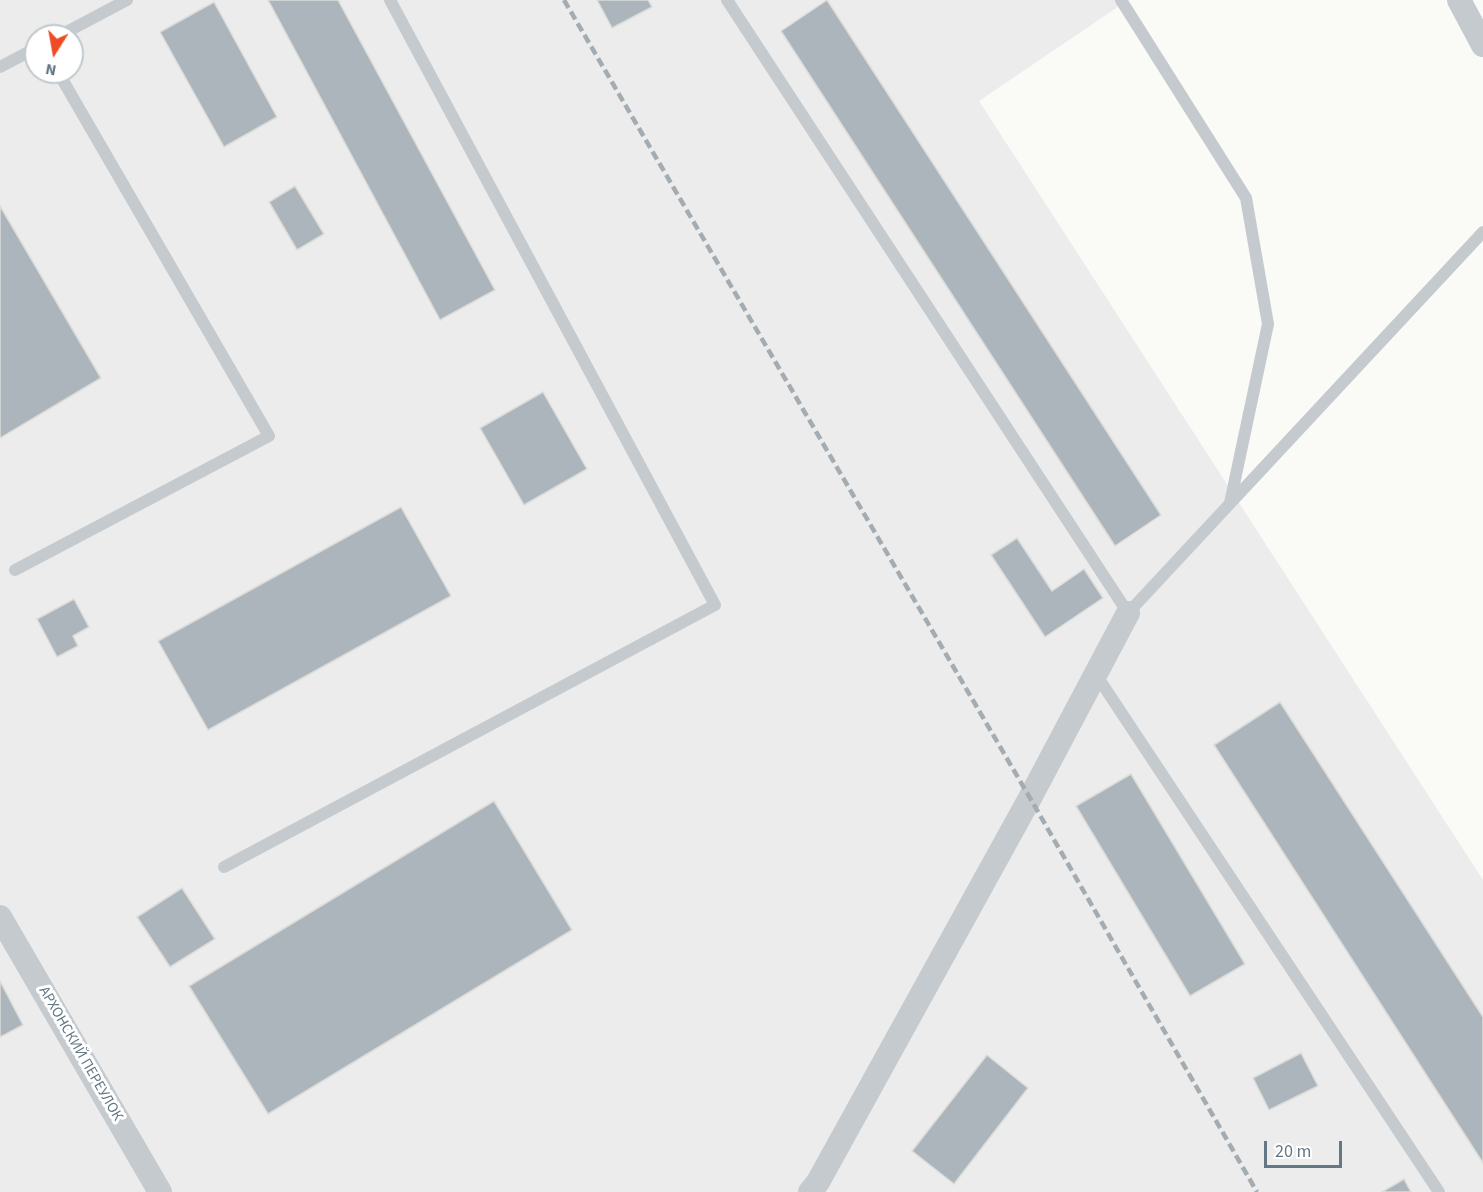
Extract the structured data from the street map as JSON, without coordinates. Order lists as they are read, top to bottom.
{
  "streets": {
    "street": ["АРХОНСКИЙ ПЕРЕУЛОК"]
  },
  "scale_bar": "20 m",
  "north": "bottom"
}
